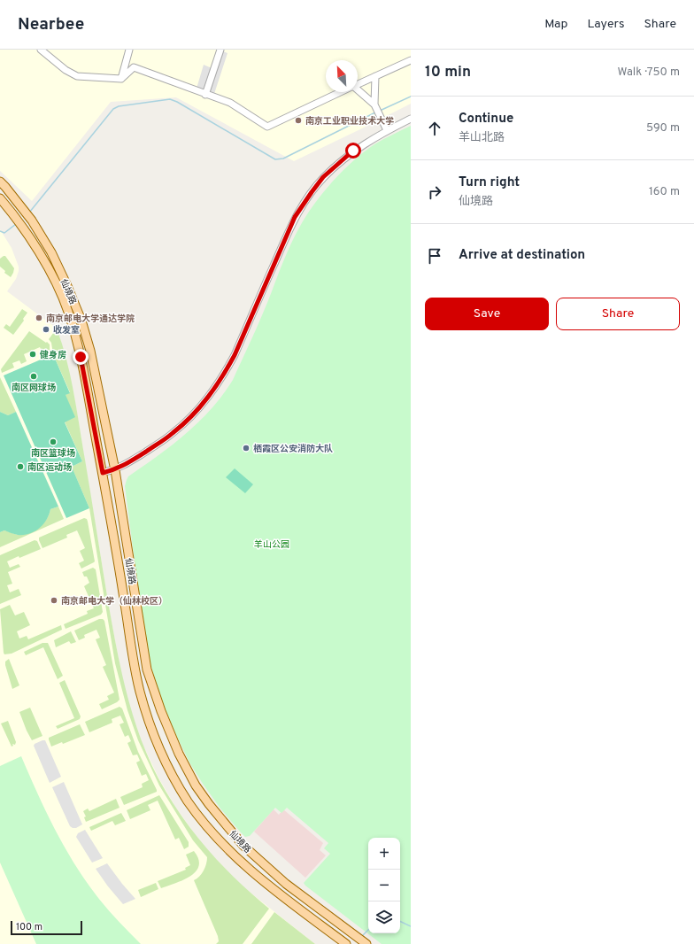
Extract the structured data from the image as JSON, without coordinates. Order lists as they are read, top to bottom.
{
  "streets": {
    "main road": ["仙境路"]
  },
  "parks": ["羊山公园"],
  "places": [
    "南京工业职业技术大学",
    "南京邮电大学通达学院",
    "收发室",
    "健身房",
    "南区网球场",
    "南区篮球场",
    "栖霞区公安消防大队",
    "南区运动场",
    "南京邮电大学（仙林校区）"
  ],
  "scale_bar": "100 m",
  "north": "top left",
  "page": {
    "header": "Nearbee",
    "nav": ["Map", "Layers", "Share"],
    "heading": ["10 min", "Walk · 750 m"],
    "list": [
      ["Continue", "羊山北路", "590 m"],
      ["Turn right", "仙境路", "160 m"],
      "Arrive at destination"
    ],
    "buttons": ["Save", "Share"],
    "map_buttons": ["+", "−"],
    "scale": "100 m"
  }
}
